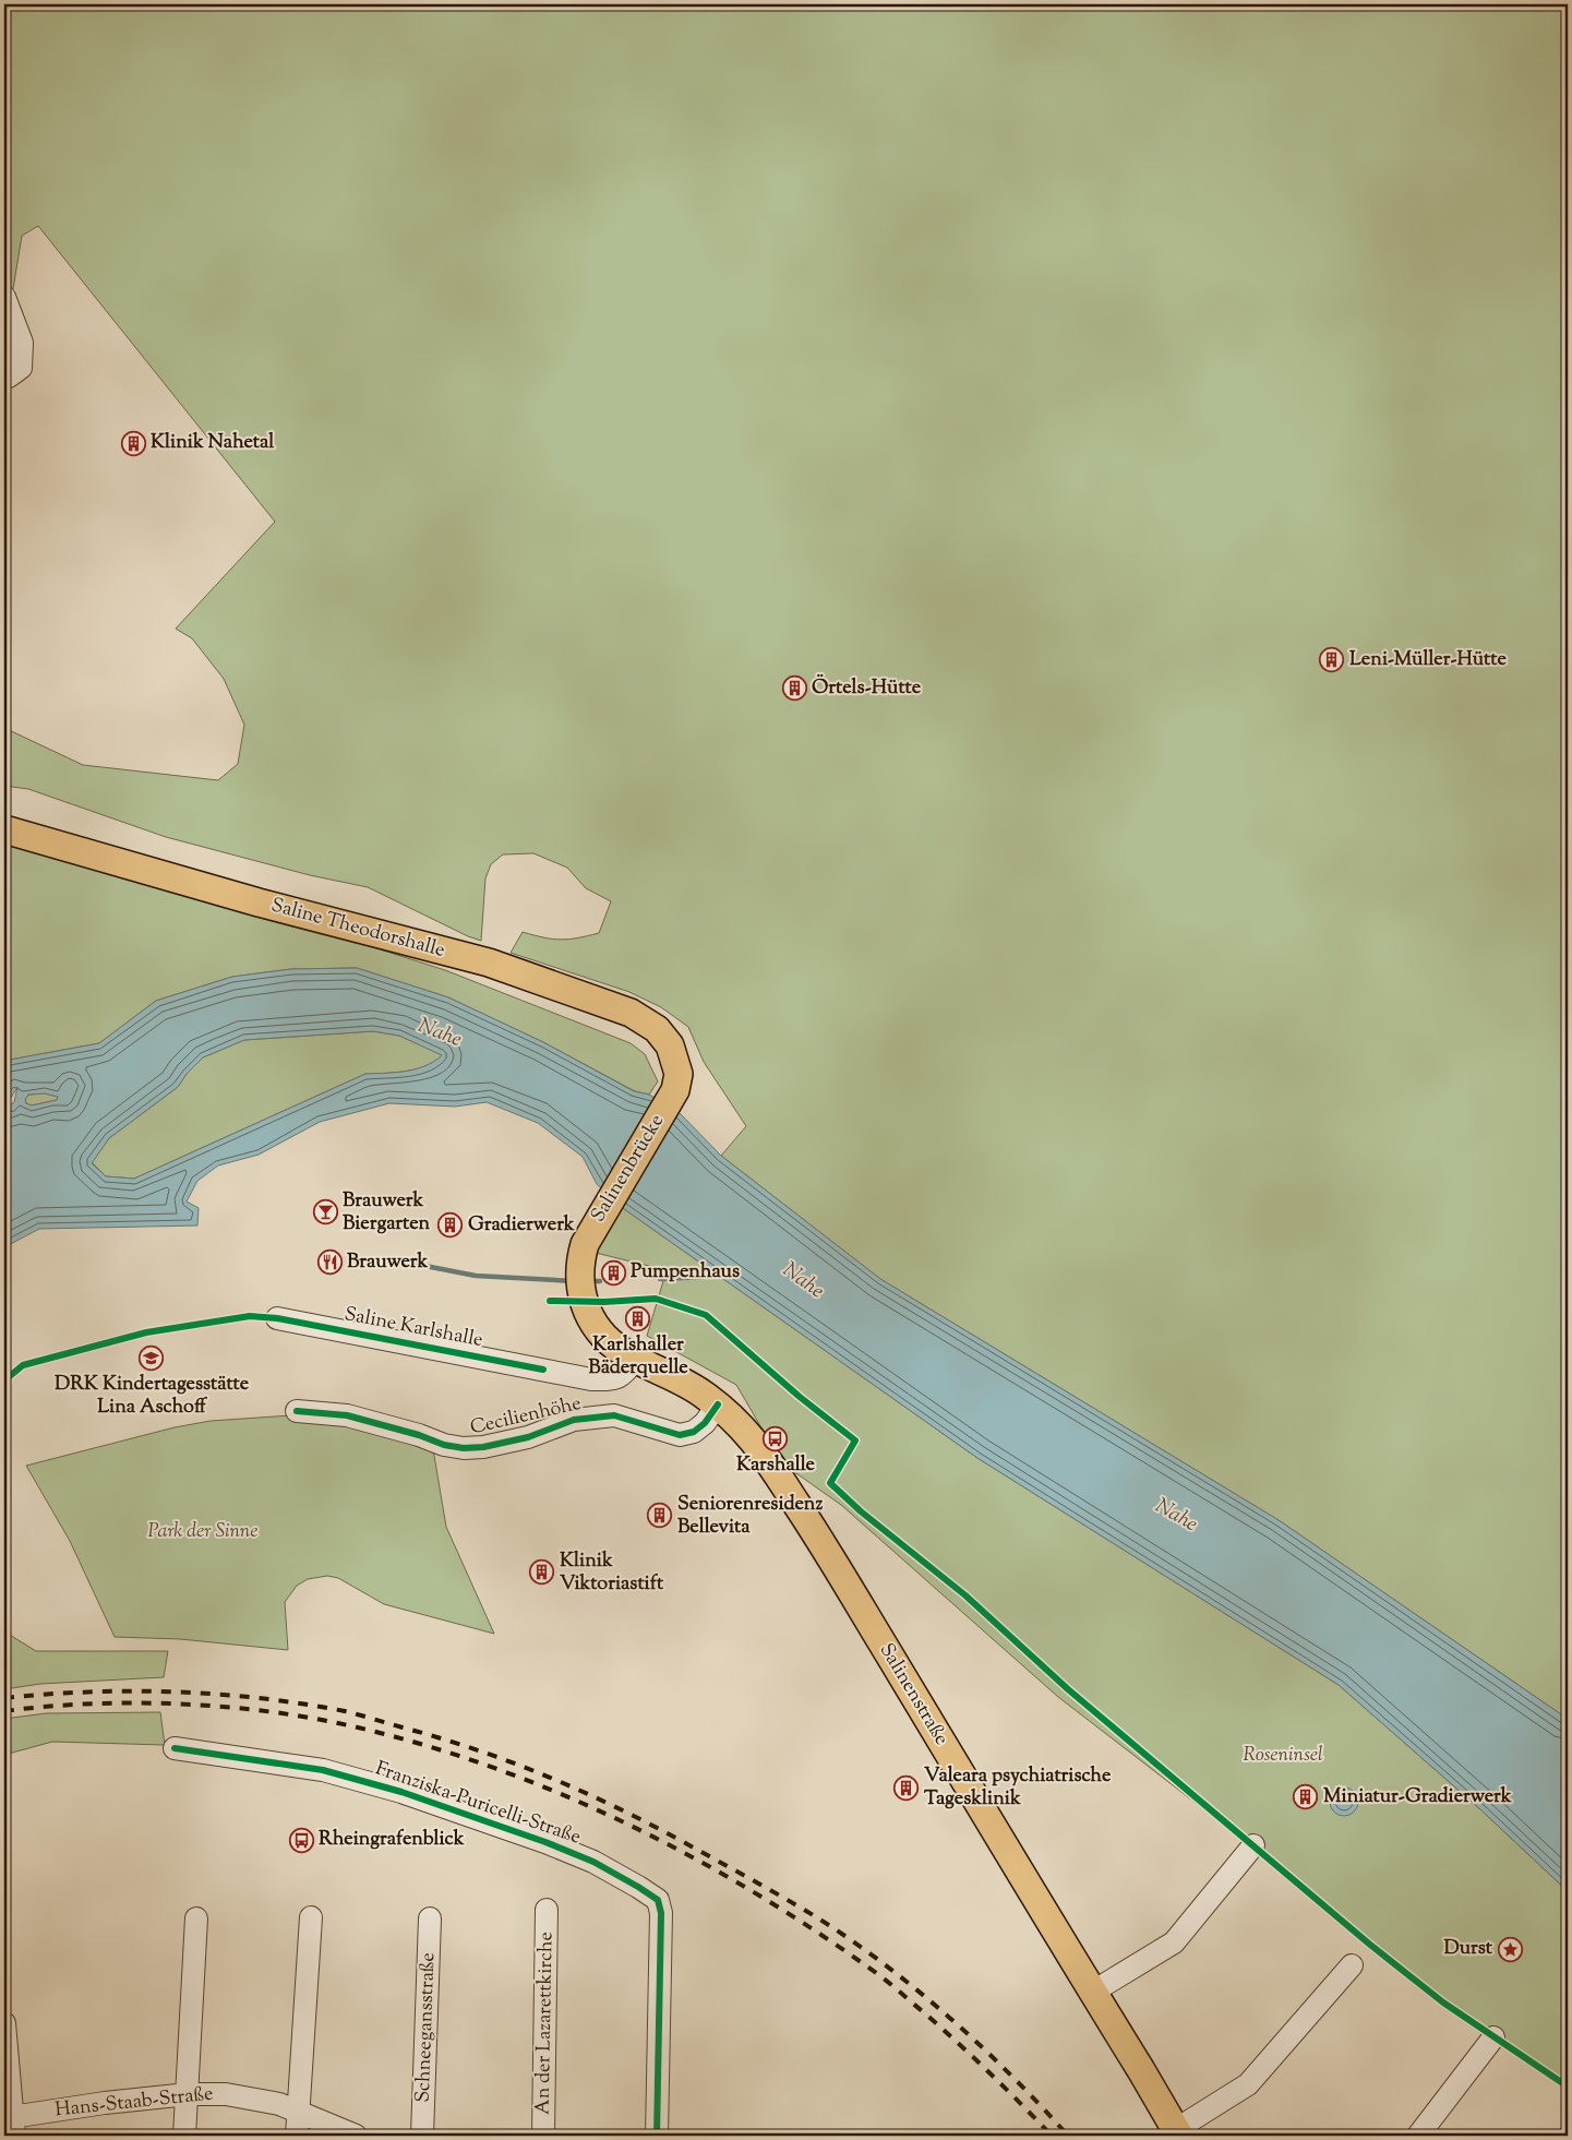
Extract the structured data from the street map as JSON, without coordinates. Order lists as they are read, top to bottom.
{
  "streets": {
    "main road": ["Saline Theodorshalle", "Salinenbrücke", "Salinenstraße"],
    "street": [
      "Saline Karlshalle",
      "Cecilienhöhe",
      "Franziska-Puricelli-Straße",
      "An der Lazarettkirche",
      "Schneegansstraße",
      "Hans-Staab-Straße"
    ]
  },
  "crossings": [
    ["Saline Theodorshalle", "Salinenbrücke"],
    ["Salinenbrücke", "Salinenstraße"],
    ["Saline Karlshalle", "Salinenstraße"],
    ["Cecilienhöhe", "Salinenstraße"]
  ],
  "water": ["Nahe"],
  "parks": ["Park der Sinne", "Roseninsel"],
  "places": {
    "building": [
      "Klinik Nahetal",
      "Leni-Müller-Hütte",
      "Örtels-Hütte",
      "Gradierwerk",
      "Pumpenhaus",
      "Karlshaller Bäderquelle",
      "Seniorenresidenz Bellevita",
      "Klinik Viktoriastift",
      "Valeara psychiatrische Tagesklinik",
      "Miniatur-Gradierwerk"
    ],
    "bar": ["Brauwerk Biergarten"],
    "restaurant": ["Brauwerk"],
    "school or university": ["DRK Kindertagesstätte Lina Aschoff"],
    "bus stop": ["Karshalle", "Rheingrafenblick"],
    "place": ["Durst"]
  }
}
